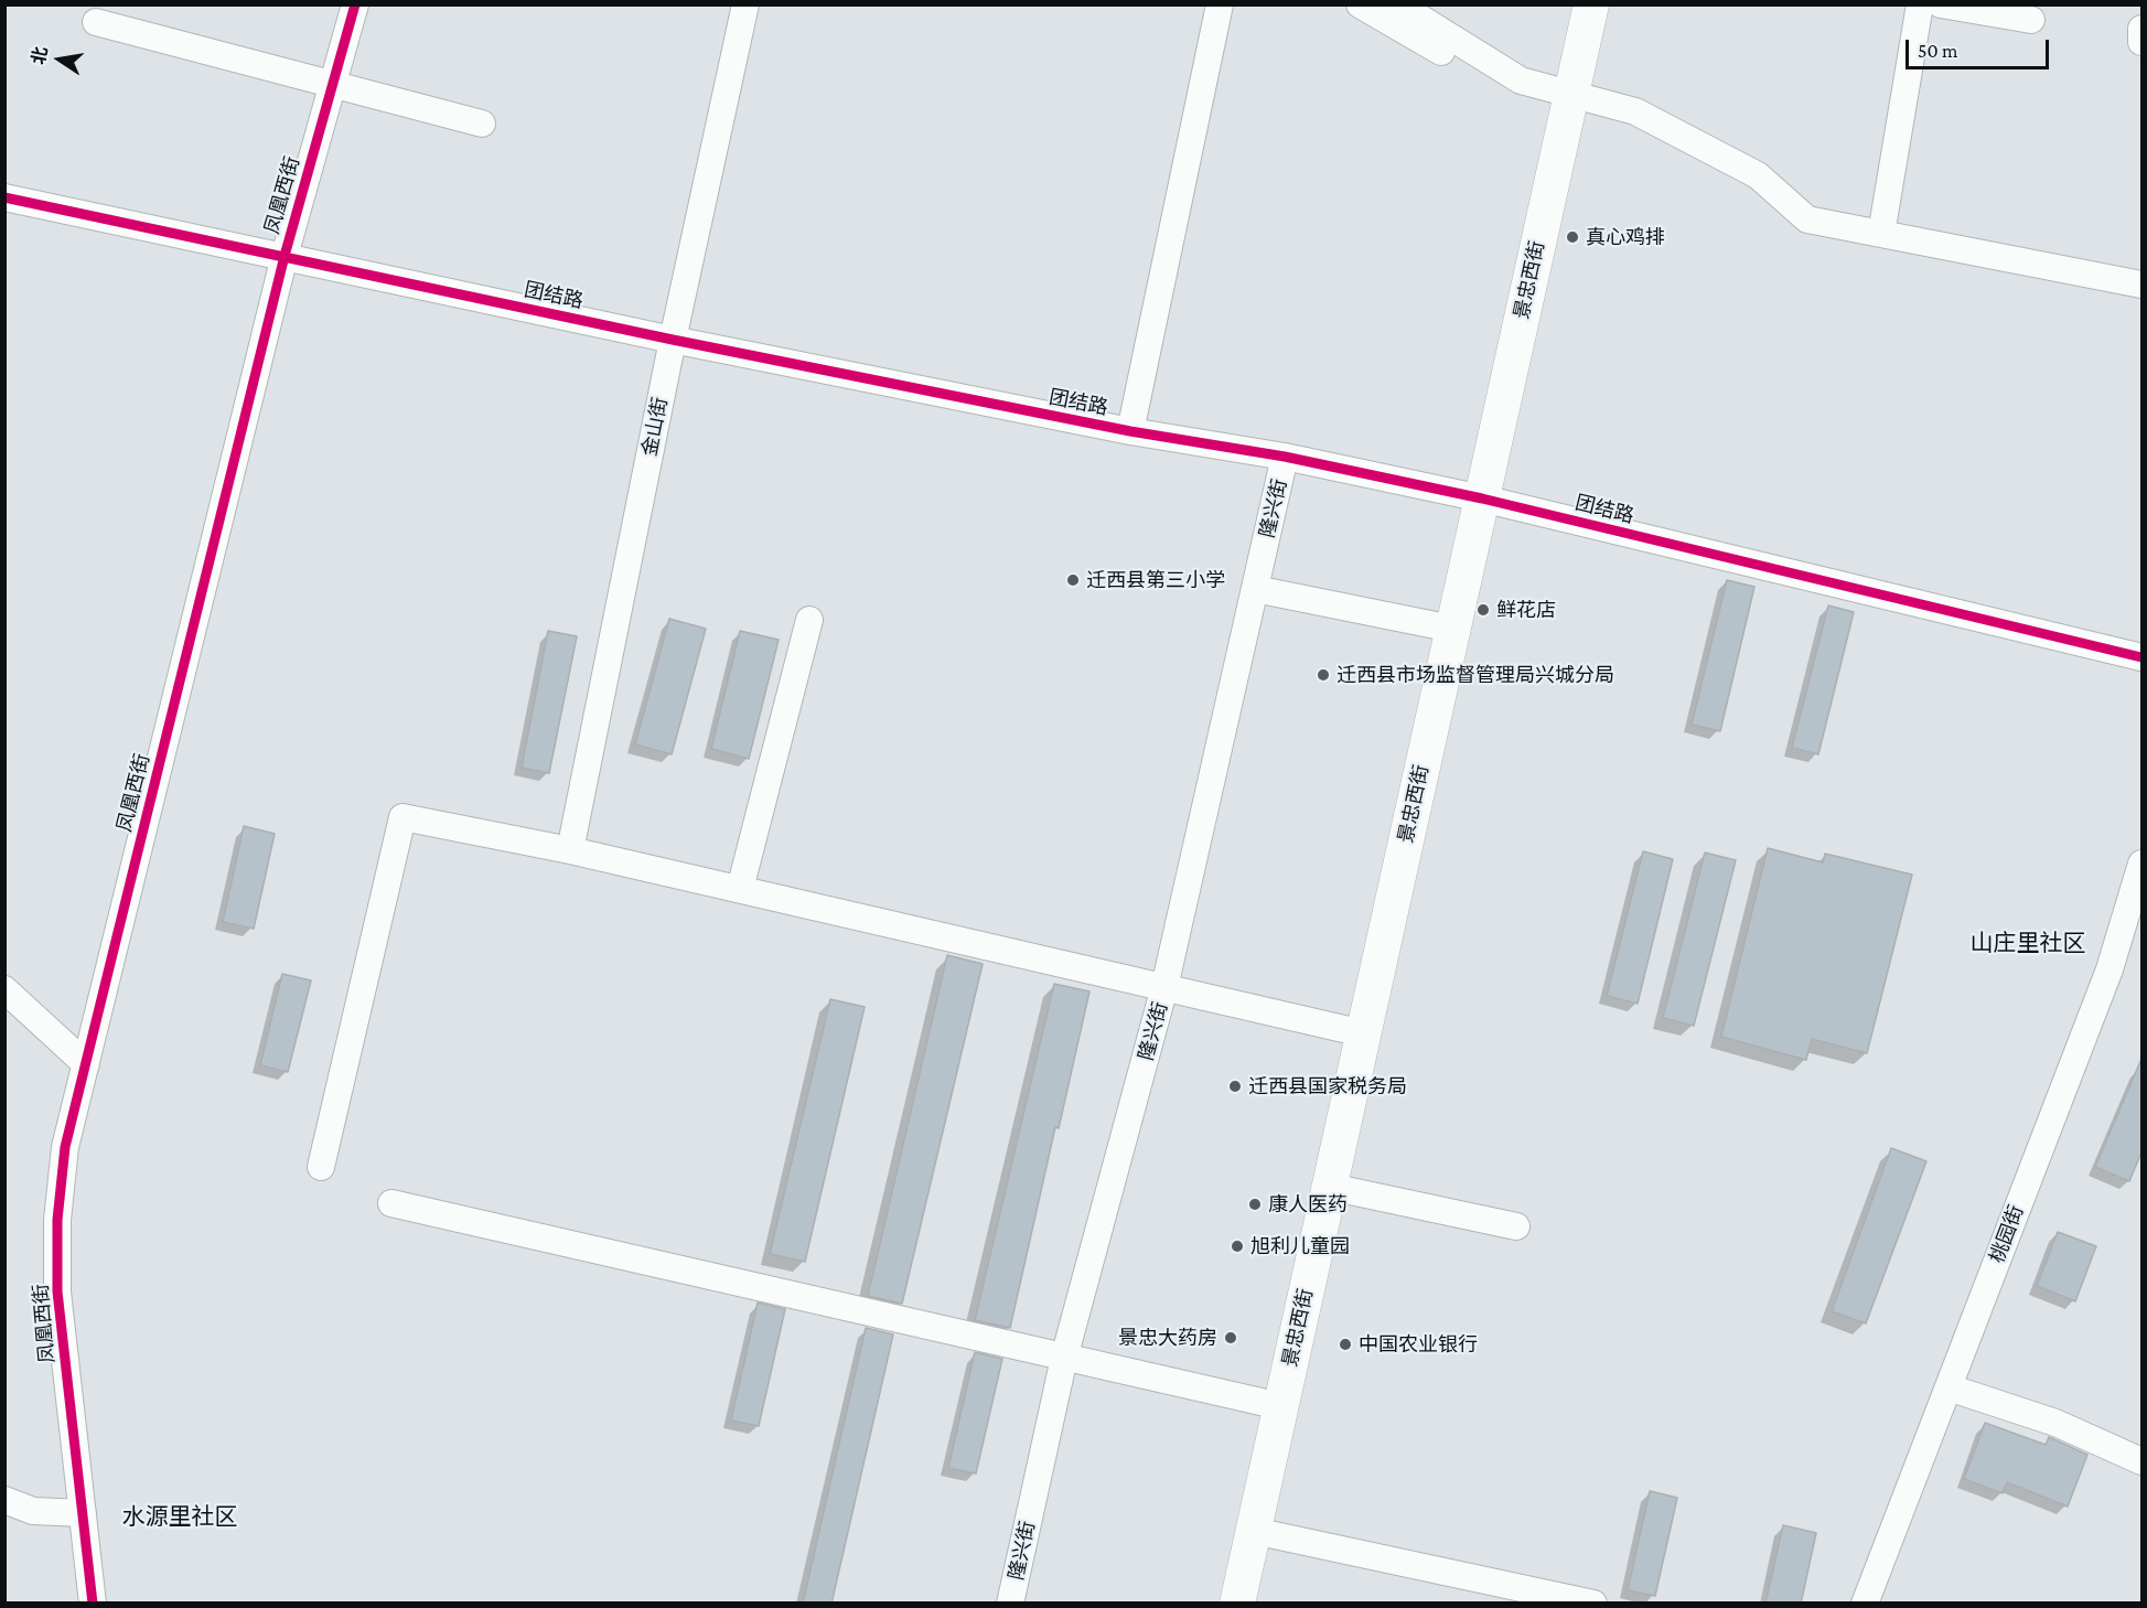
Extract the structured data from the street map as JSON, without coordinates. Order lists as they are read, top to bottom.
{
  "streets": {
    "main road": ["景忠西街"],
    "street": [
      "凤凰西街",
      "团结路",
      "金山街",
      "隆兴街",
      "桃园街"
    ]
  },
  "crossings": [
    ["凤凰西街", "团结路"],
    ["景忠西街", "团结路"],
    ["团结路", "金山街"],
    ["团结路", "隆兴街"]
  ],
  "districts": ["山庄里社区", "水源里社区"],
  "places": [
    "真心鸡排",
    "迁西县第三小学",
    "鲜花店",
    "迁西县市场监督管理局兴城分局",
    "迁西县国家税务局",
    "康人医药",
    "旭利儿童园",
    "景忠大药房",
    "中国农业银行"
  ],
  "scale_bar": "50 m",
  "north": "left"
}
